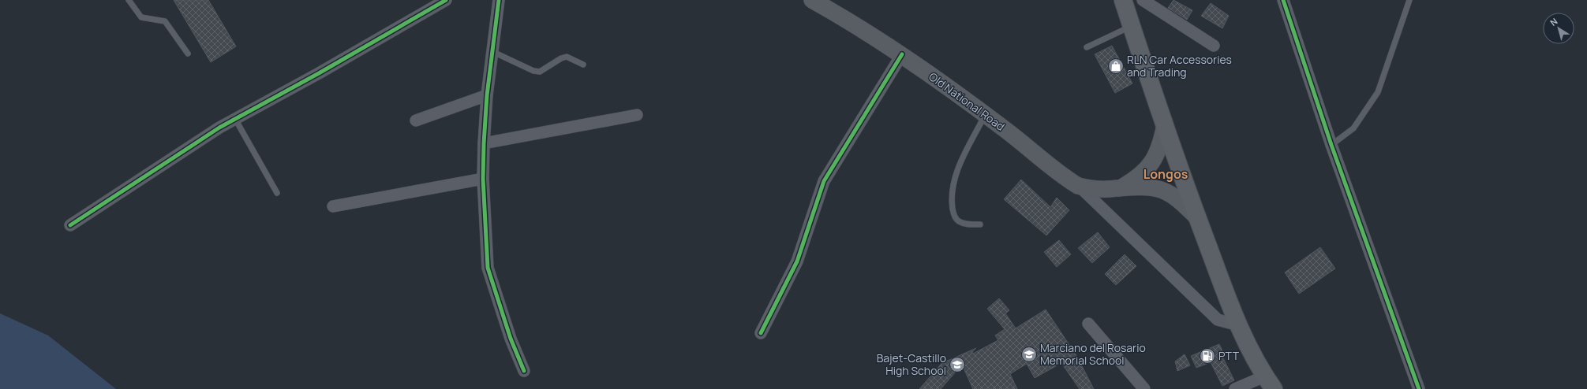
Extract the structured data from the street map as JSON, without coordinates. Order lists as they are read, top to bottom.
{
  "streets": {
    "main road": ["Old National Road"]
  },
  "districts": ["Longos"],
  "places": {
    "shop": ["RLN Car Accessories and Trading"],
    "school or university": ["Marciano del Rosario Memorial School", "Bajet-Castillo High School"],
    "fuel station": ["PTT"]
  },
  "north": "top left"
}
